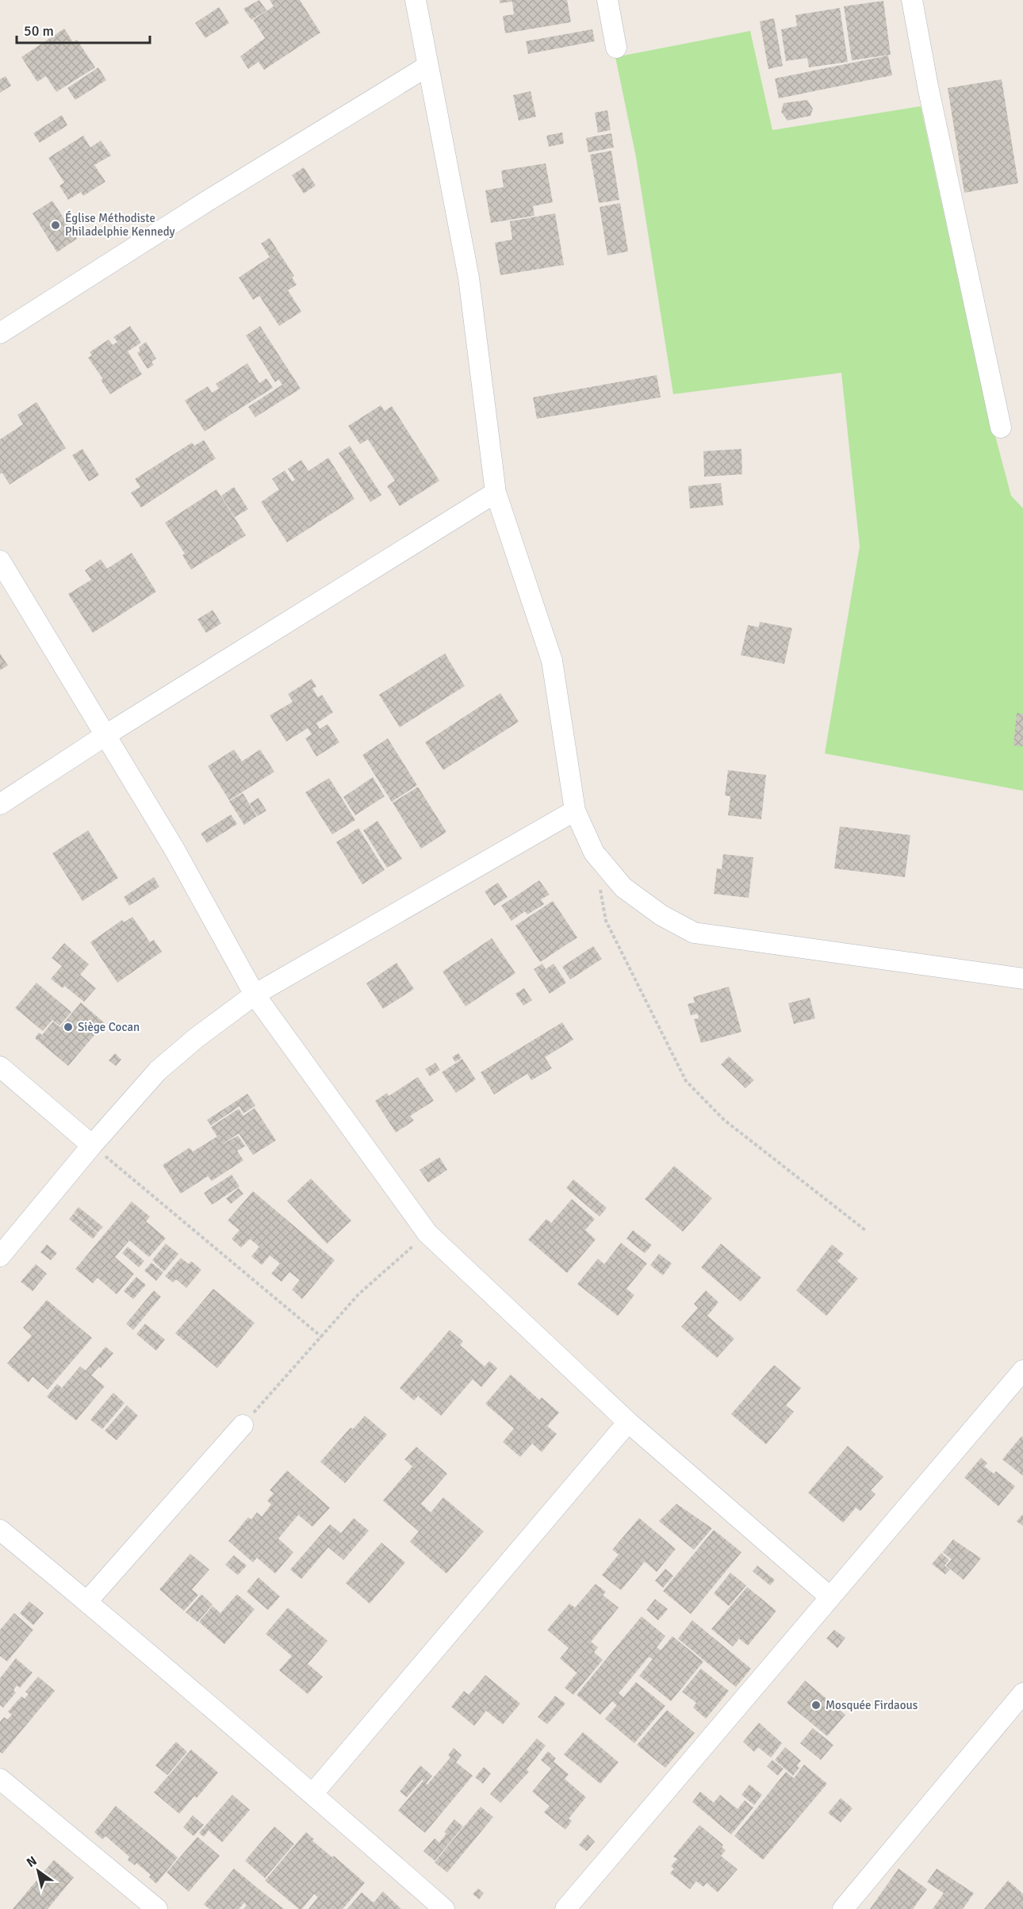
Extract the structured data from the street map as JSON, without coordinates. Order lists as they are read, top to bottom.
{
  "places": ["Église Méthodiste Philadelphie Kennedy", "Siège Cocan", "Mosquée Firdaous"],
  "scale_bar": "50 m",
  "north": "top left"
}
